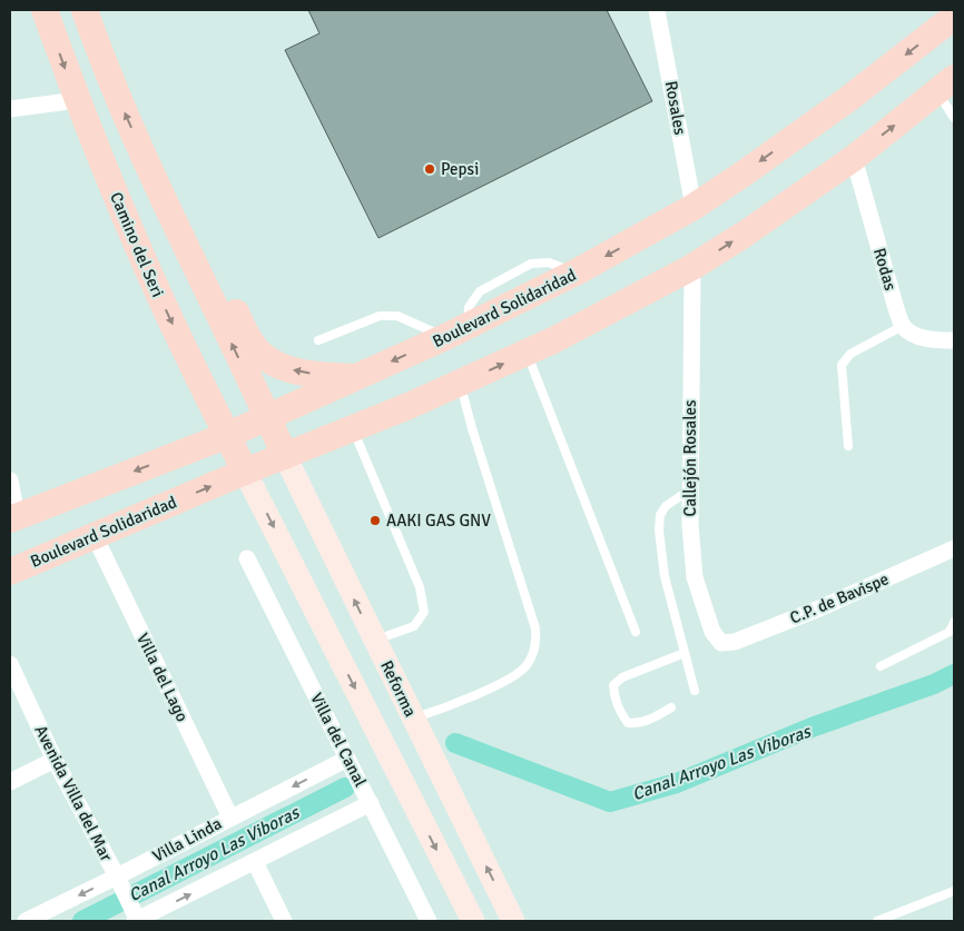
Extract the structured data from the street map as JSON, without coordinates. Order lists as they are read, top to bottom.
{
  "streets": {
    "main road": ["Camino del Seri", "Boulevard Solidaridad", "Reforma"],
    "street": [
      "Rosales",
      "Rodas",
      "Callejón Rosales",
      "C.P. de Bavispe",
      "Villa del Lago",
      "Villa del Canal",
      "Avenida Villa del Mar",
      "Villa Linda"
    ]
  },
  "crossings": [
    ["Rosales", "Boulevard Solidaridad"],
    ["Camino del Seri", "Boulevard Solidaridad"],
    ["Rodas", "Boulevard Solidaridad"],
    ["Boulevard Solidaridad", "Callejón Rosales"],
    ["Boulevard Solidaridad", "Villa del Lago"],
    ["Boulevard Solidaridad", "Reforma"],
    ["Callejón Rosales", "C.P. de Bavispe"],
    ["Villa del Lago", "Villa Linda"],
    ["Villa del Canal", "Villa Linda"],
    ["Avenida Villa del Mar", "Villa Linda"]
  ],
  "water": ["Canal Arroyo Las Viboras"],
  "places": ["Pepsi", "AAKI GAS GNV"]
}
